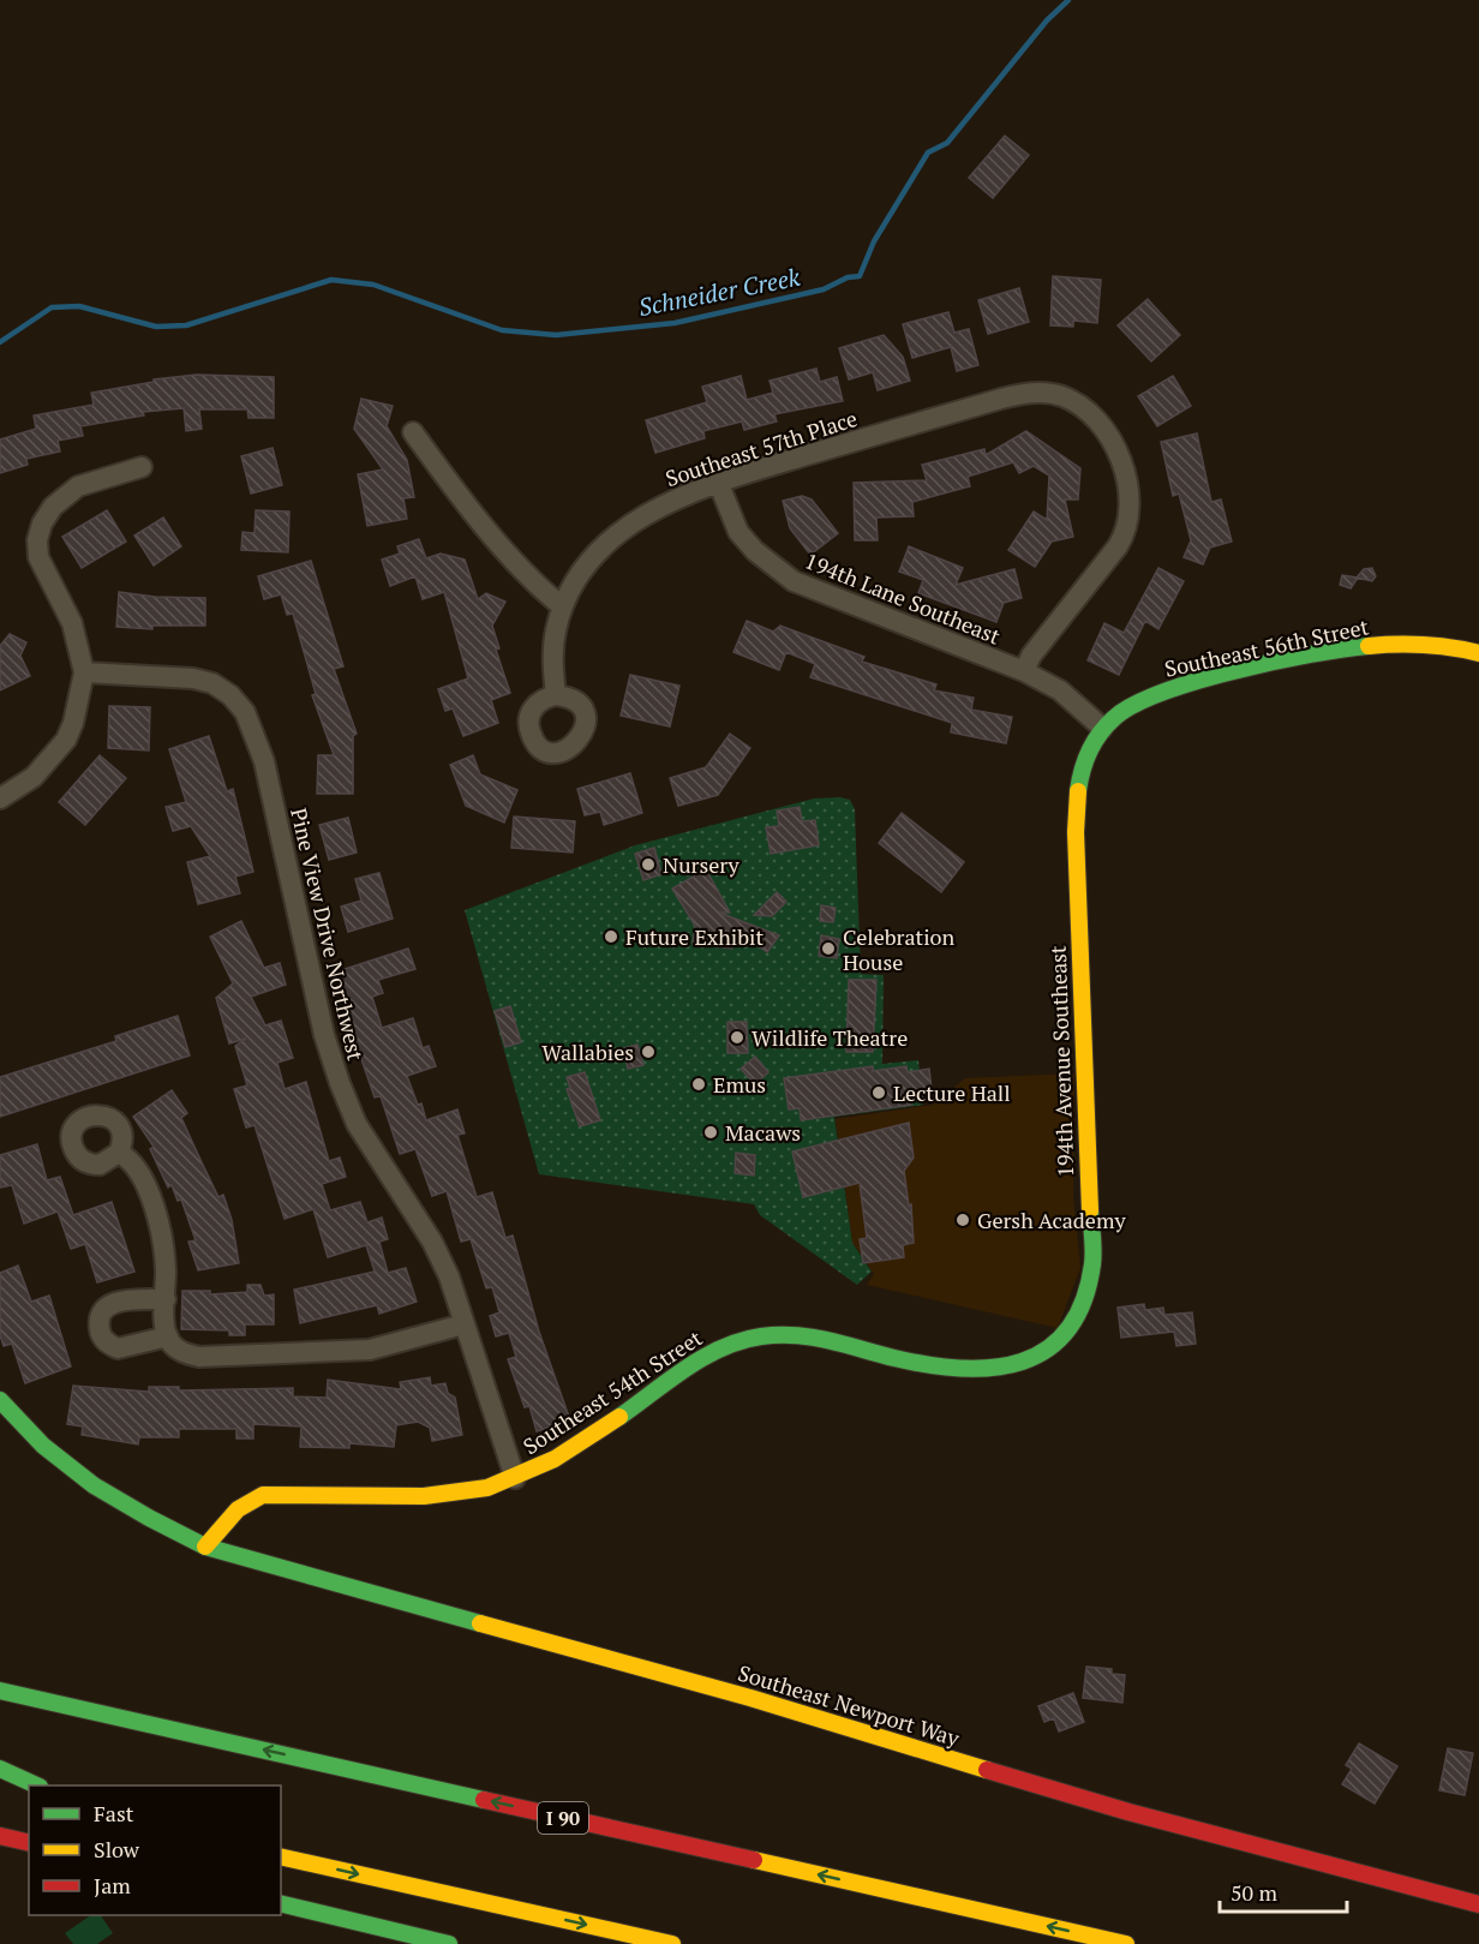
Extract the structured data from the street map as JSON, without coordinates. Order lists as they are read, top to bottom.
{
  "streets": {
    "main road": [
      "Southeast 56th Street",
      "194th Avenue Southeast",
      "Southeast 54th Street",
      "Southeast Newport Way",
      "I 90"
    ],
    "street": ["Southeast 57th Place", "194th Lane Southeast", "Pine View Drive Northwest"]
  },
  "crossings": [
    ["Southeast 57th Place", "194th Lane Southeast"],
    ["194th Lane Southeast", "Southeast 56th Street"],
    ["194th Lane Southeast", "194th Avenue Southeast"],
    ["Southeast 56th Street", "194th Avenue Southeast"],
    ["Pine View Drive Northwest", "Southeast 54th Street"],
    ["194th Avenue Southeast", "Southeast 54th Street"],
    ["Southeast 54th Street", "Southeast Newport Way"]
  ],
  "water": ["Schneider Creek"],
  "places": [
    "Nursery",
    "Future Exhibit",
    "Celebration House",
    "Wildlife Theatre",
    "Wallabies",
    "Emus",
    "Lecture Hall",
    "Macaws",
    "Gersh Academy"
  ],
  "legend": ["Fast", "Slow", "Jam"],
  "scale_bar": "50 m"
}
